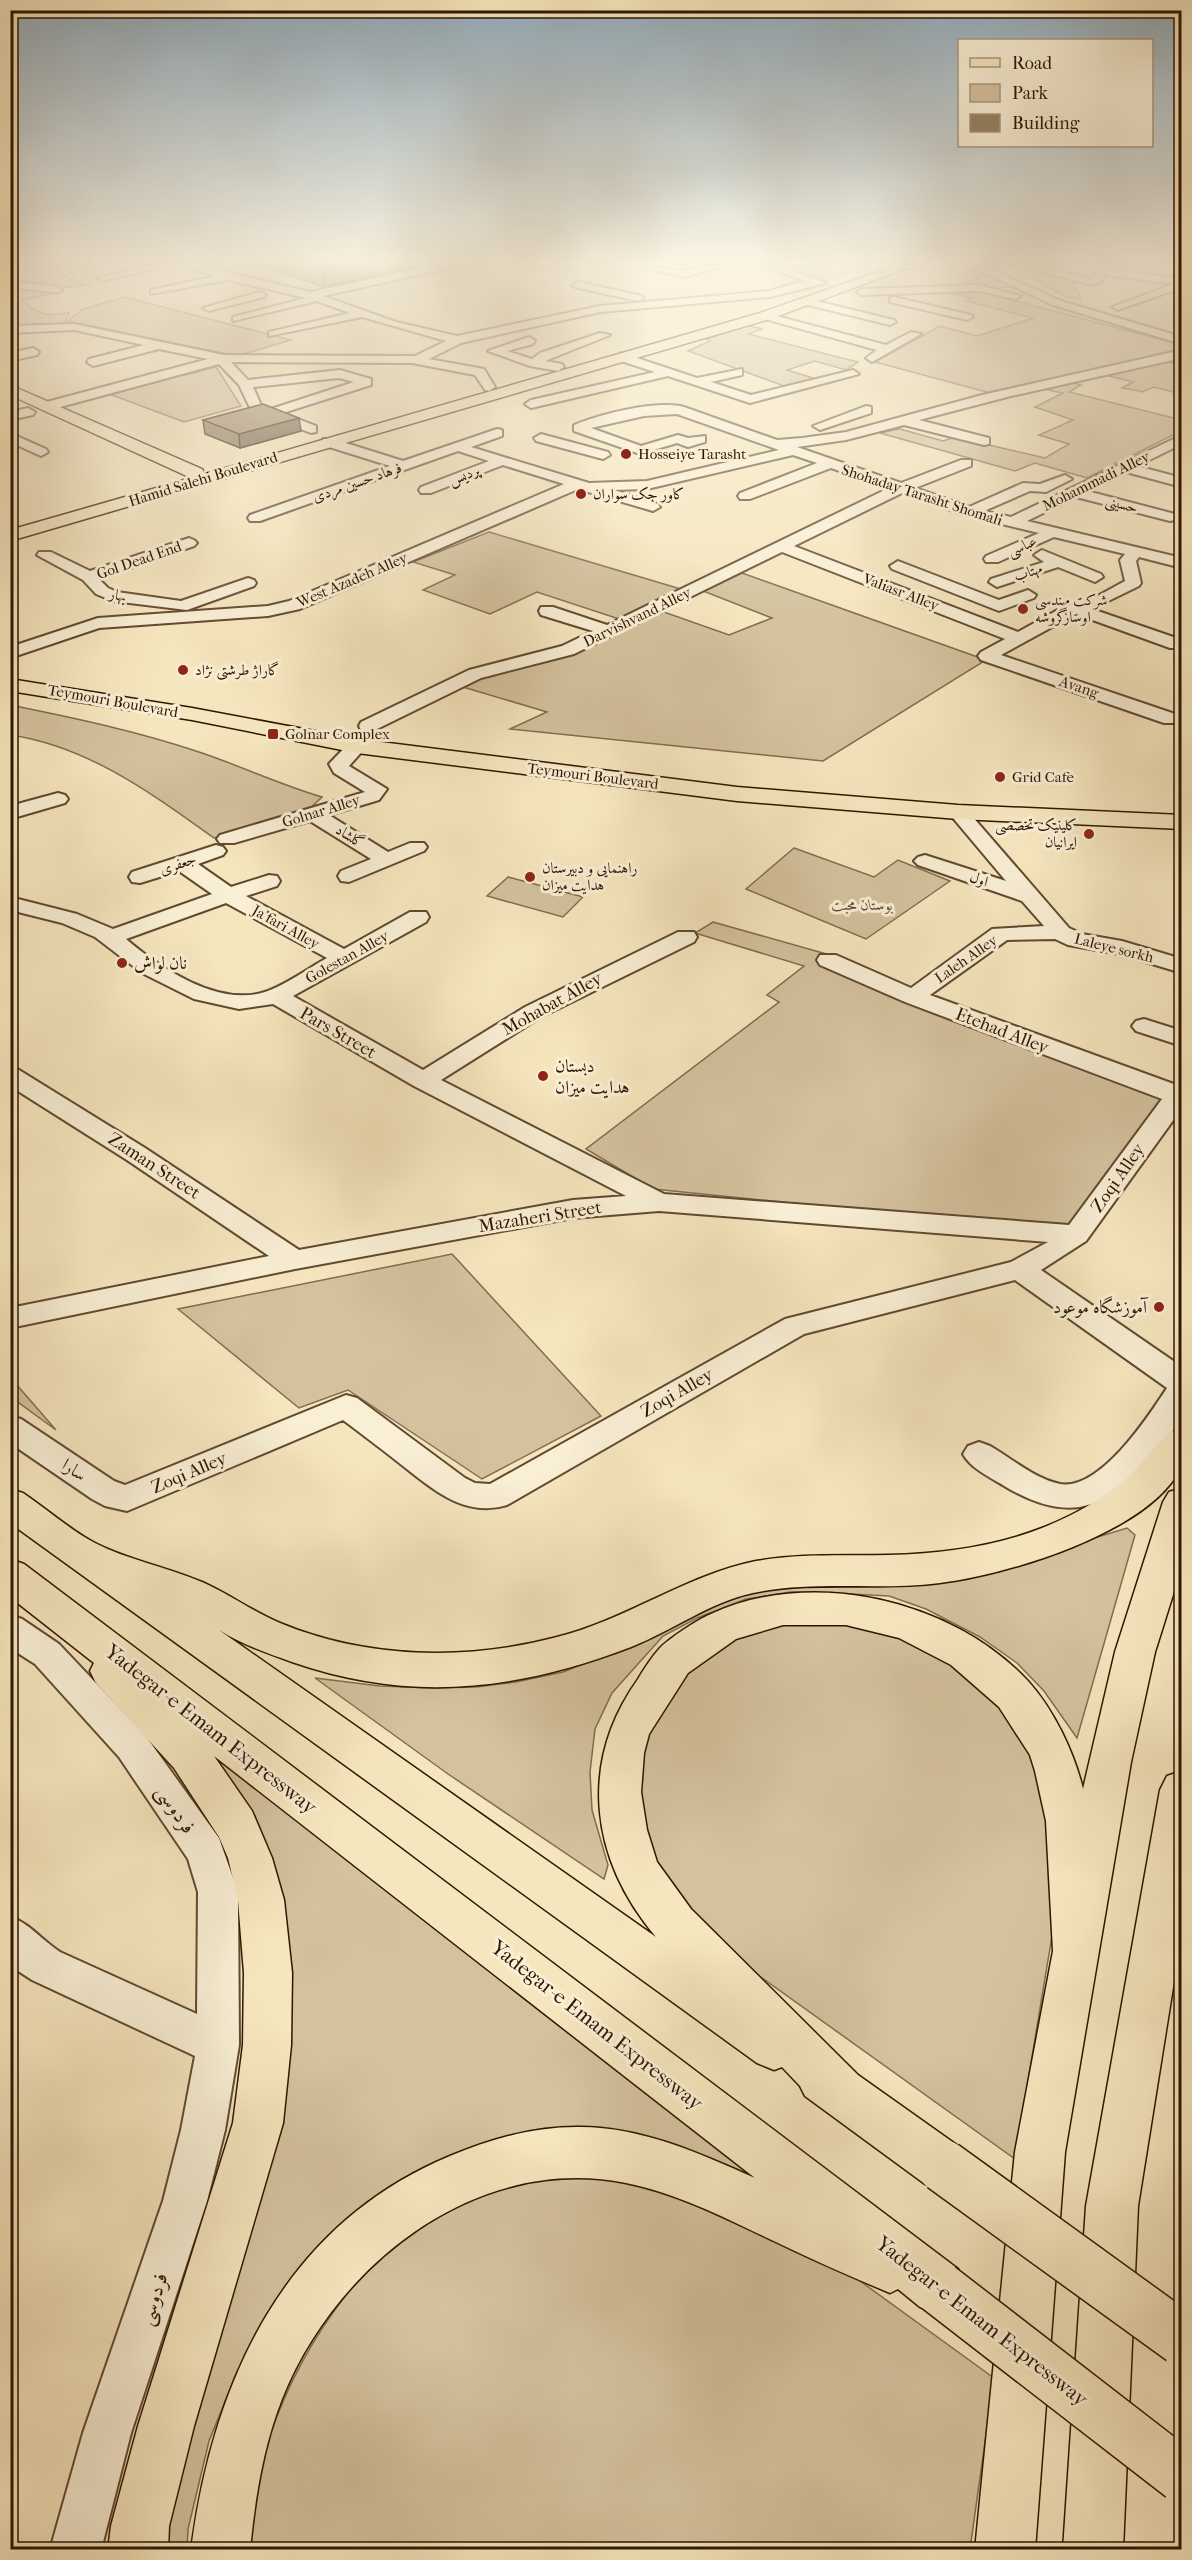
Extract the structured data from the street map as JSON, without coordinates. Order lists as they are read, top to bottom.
{
  "streets": {
    "main road": ["Hamid Salehi Boulevard", "Teymouri Boulevard", "Yadegar-e Emam Expressway"],
    "street": [
      "پردیس",
      "Mohammadi Alley",
      "فرهاد حسین مردی",
      "Shohaday Tarasht Shomali",
      "حسینی",
      "عباسی",
      "Gol Dead End",
      "مهتاب",
      "West Azadeh Alley",
      "Valiasr Alley",
      "بهار",
      "Darvishvand Alley",
      "Avang",
      "Golnar Alley",
      "گلشاد",
      "جعفری",
      "اول",
      "Ja'fari Alley",
      "Laleye sorkh",
      "Golestan Alley",
      "Laleh Alley",
      "Mohabat Alley",
      "Etehad Alley",
      "Pars Street",
      "Zaman Street",
      "Zoqi Alley",
      "Mazaheri Street",
      "سارا",
      "فردوسی"
    ]
  },
  "crossings": [
    ["Mohammadi Alley", "Shohaday Tarasht Shomali"],
    ["Mohammadi Alley", "حسینی"],
    ["Shohaday Tarasht Shomali", "عباسی"],
    ["Shohaday Tarasht Shomali", "Darvishvand Alley"],
    ["Gol Dead End", "بهار"],
    ["West Azadeh Alley", "بهار"],
    ["Valiasr Alley", "Darvishvand Alley"],
    ["Valiasr Alley", "Avang"],
    ["Darvishvand Alley", "Teymouri Boulevard"],
    ["Darvishvand Alley", "Golnar Alley"],
    ["Teymouri Boulevard", "Golnar Alley"],
    ["Teymouri Boulevard", "Laleye sorkh"],
    ["Golnar Alley", "گلشاد"],
    ["Golnar Alley", "جعفری"],
    ["جعفری", "Ja'fari Alley"],
    ["اول", "Laleye sorkh"],
    ["Ja'fari Alley", "Golestan Alley"],
    ["Laleye sorkh", "Laleh Alley"],
    ["Golestan Alley", "Pars Street"],
    ["Laleh Alley", "Etehad Alley"],
    ["Mohabat Alley", "Pars Street"],
    ["Etehad Alley", "Zoqi Alley"],
    ["Pars Street", "Mazaheri Street"],
    ["Zaman Street", "Mazaheri Street"],
    ["Zoqi Alley", "Mazaheri Street"],
    ["Zoqi Alley", "سارا"],
    ["Yadegar-e Emam Expressway", "فردوسی"]
  ],
  "parks": ["بوستان محبت"],
  "places": {
    "other": [
      "Hosseiye Tarasht",
      "کاور جک سواران",
      "شرکت مهندسی ا‌وسازگروشه",
      "گاراژ طرشتی نژاد",
      "Grid Cafe",
      "کلینیک تخصصی ایرانیان",
      "راهنمایی و دبیرستان هدایت میزان",
      "نان لواش",
      "دبستان هدایت میزان",
      "آموزشگاه موعود"
    ],
    "transit": ["Golnar Complex"]
  },
  "legend": ["Road", "Park", "Building"]
}
